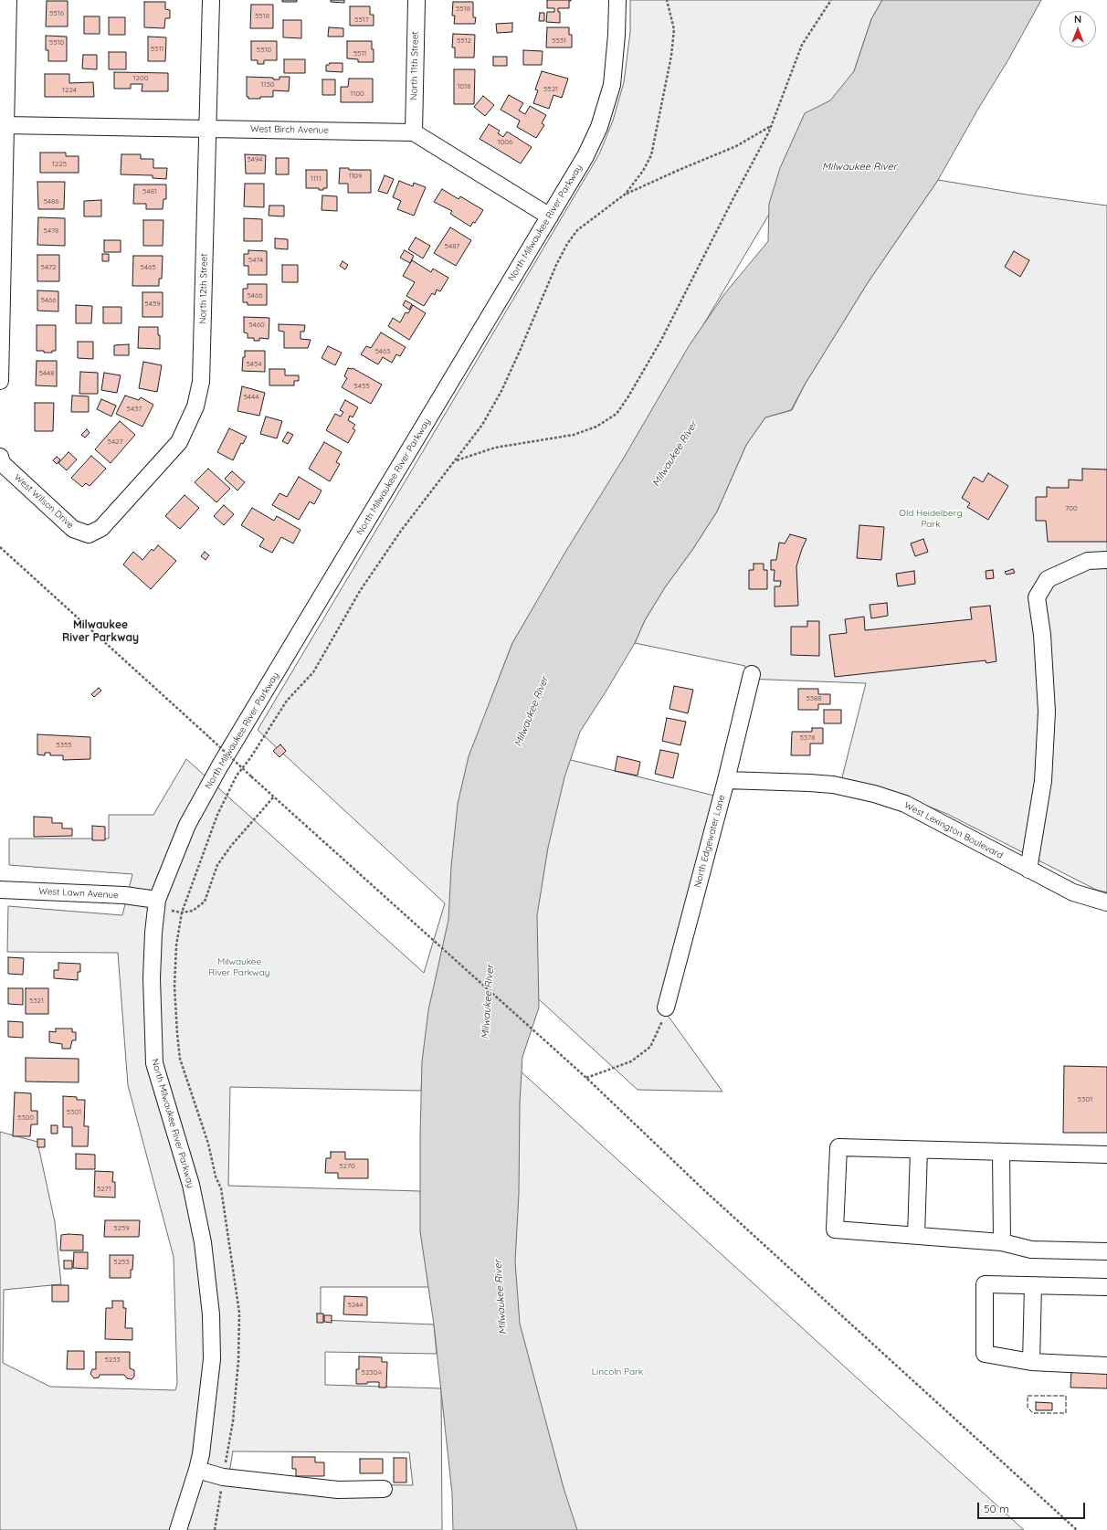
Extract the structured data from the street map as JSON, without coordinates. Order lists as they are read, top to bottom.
{
  "streets": {
    "street": [
      "North 11th Street",
      "West Birch Avenue",
      "North Milwaukee River Parkway",
      "North 12th Street",
      "West Wilson Drive",
      "West Lexington Boulevard",
      "North Edgewater Lane",
      "West Lawn Avenue"
    ]
  },
  "crossings": [
    ["North 11th Street", "West Birch Avenue"],
    ["West Birch Avenue", "North 12th Street"],
    ["North Milwaukee River Parkway", "West Lawn Avenue"],
    ["North 12th Street", "West Wilson Drive"],
    ["West Lexington Boulevard", "North Edgewater Lane"]
  ],
  "districts": ["Milwaukee River Parkway"],
  "water": ["Milwaukee River"],
  "parks": ["Old Heidelberg Park", "Milwaukee River Parkway", "Lincoln Park"],
  "house_numbers": [
    "5518",
    "5516",
    "5518",
    "5517",
    "5512",
    "5531",
    "5510",
    "5511",
    "5510",
    "5511",
    "1200",
    "1130",
    "1018",
    "5521",
    "1224",
    "1100",
    "1006",
    "5494",
    "1225",
    "1109",
    "1111",
    "5481",
    "5486",
    "5478",
    "5487",
    "5474",
    "5472",
    "5465",
    "5466",
    "5466",
    "5459",
    "5460",
    "5463",
    "5454",
    "5448",
    "5455",
    "5444",
    "5437",
    "5427",
    "700",
    "5388",
    "5378",
    "5355",
    "5321",
    "5301",
    "5301",
    "5300",
    "5270",
    "5271",
    "5259",
    "5253",
    "5244",
    "5233",
    "5230A"
  ],
  "scale_bar": "50 m",
  "north": "top"
}
